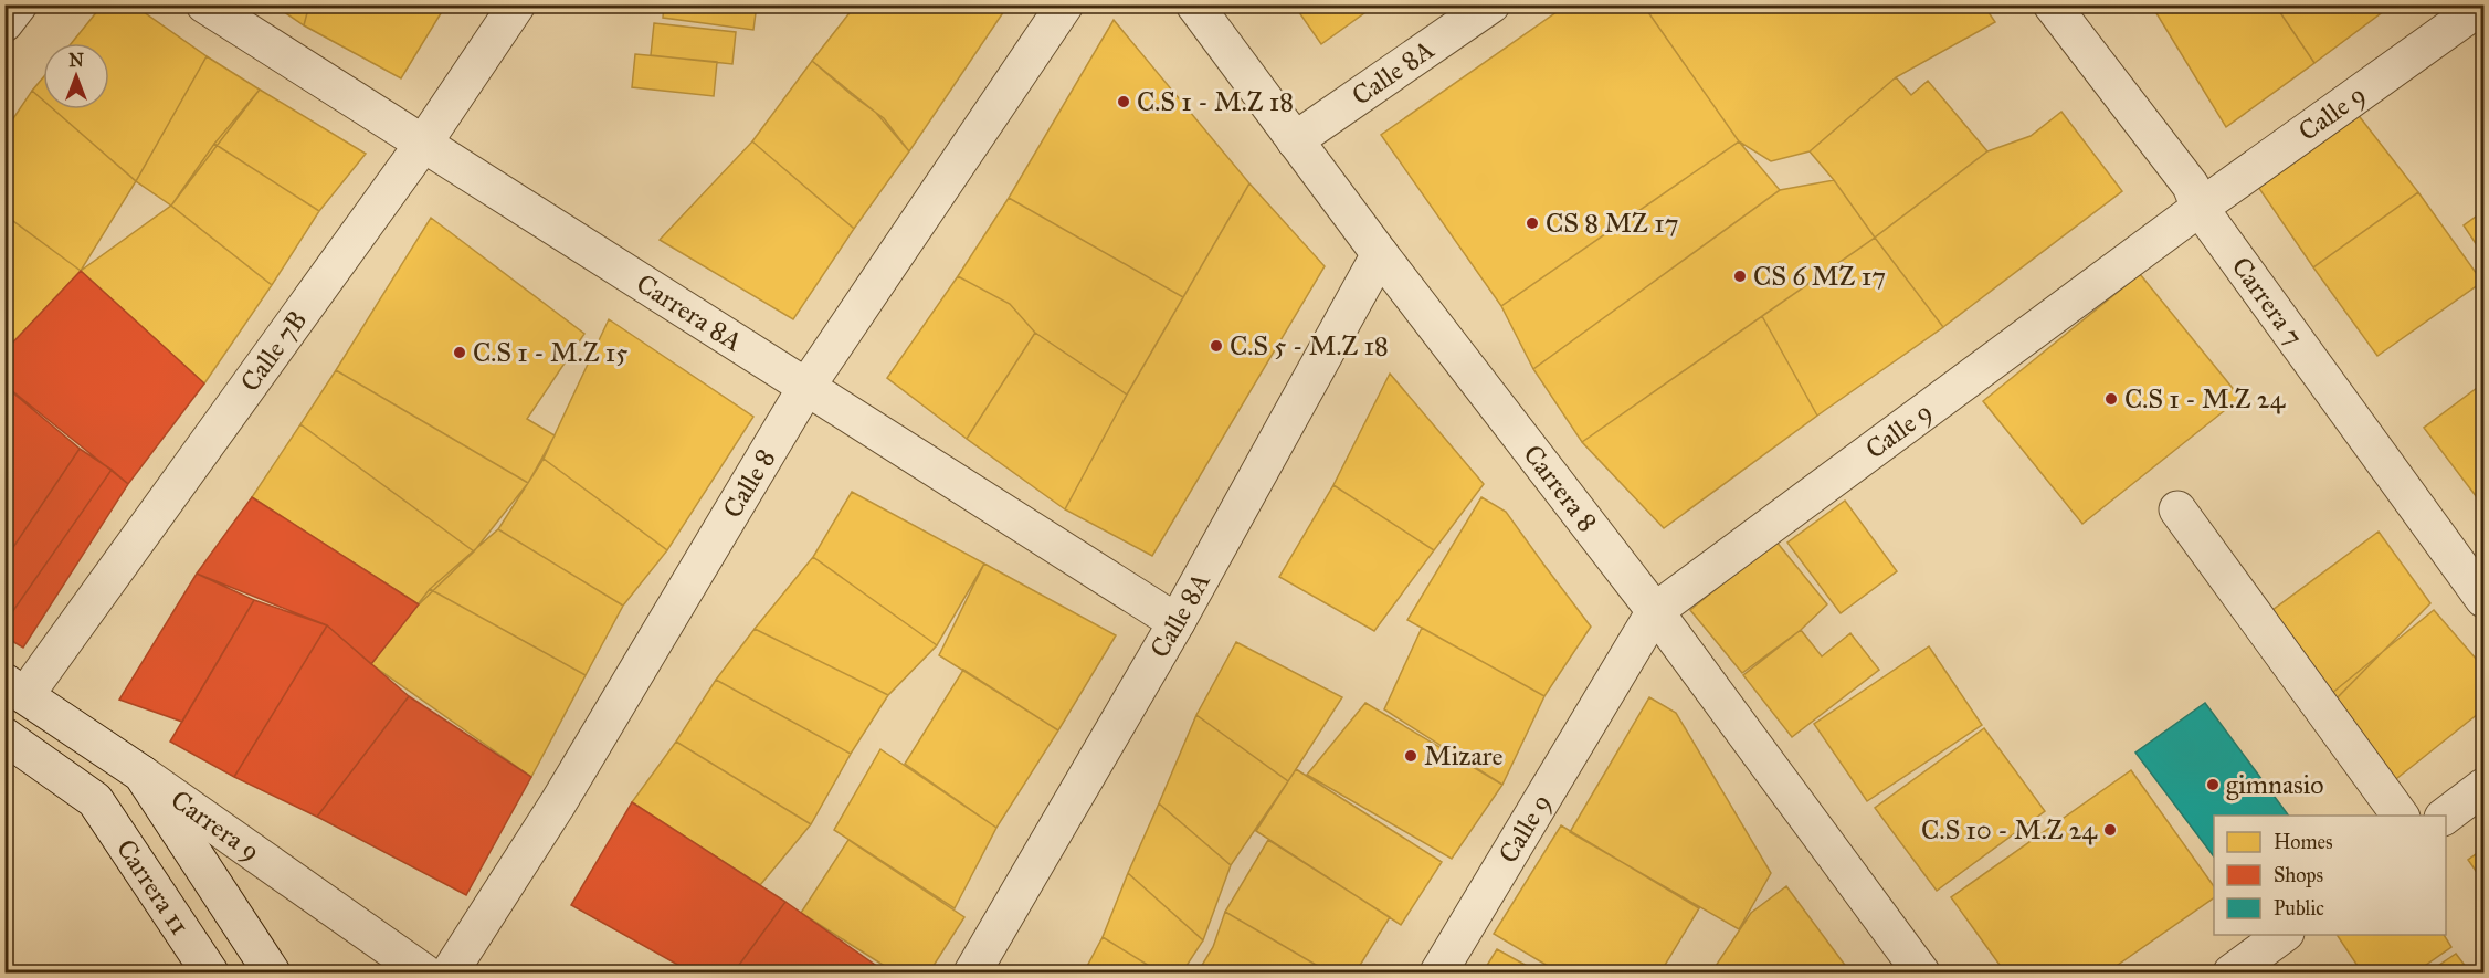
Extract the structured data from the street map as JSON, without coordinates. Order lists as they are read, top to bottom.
{
  "streets": {
    "street": [
      "Calle 8A",
      "Calle 9",
      "Carrera 7",
      "Carrera 8A",
      "Calle 7B",
      "Calle 8",
      "Carrera 8",
      "Carrera 9",
      "Carrera 11"
    ]
  },
  "crossings": [
    ["Calle 8A", "Carrera 8A"],
    ["Calle 8A", "Carrera 8"],
    ["Calle 9", "Carrera 7"],
    ["Calle 9", "Carrera 8"],
    ["Carrera 8A", "Calle 7B"],
    ["Carrera 8A", "Calle 8"],
    ["Calle 7B", "Carrera 9"],
    ["Carrera 9", "Carrera 11"]
  ],
  "places": [
    "C.S 1 - M.Z 18",
    "CS 8 MZ 17",
    "CS 6 MZ 17",
    "C.S 5 - M.Z 18",
    "C.S 1 - M.Z 15",
    "C.S 1 - M.Z 24",
    "Mizare",
    "gimnasio",
    "C.S 10 - M.Z 24"
  ],
  "legend": ["Homes", "Shops", "Public"],
  "north": "top"
}
